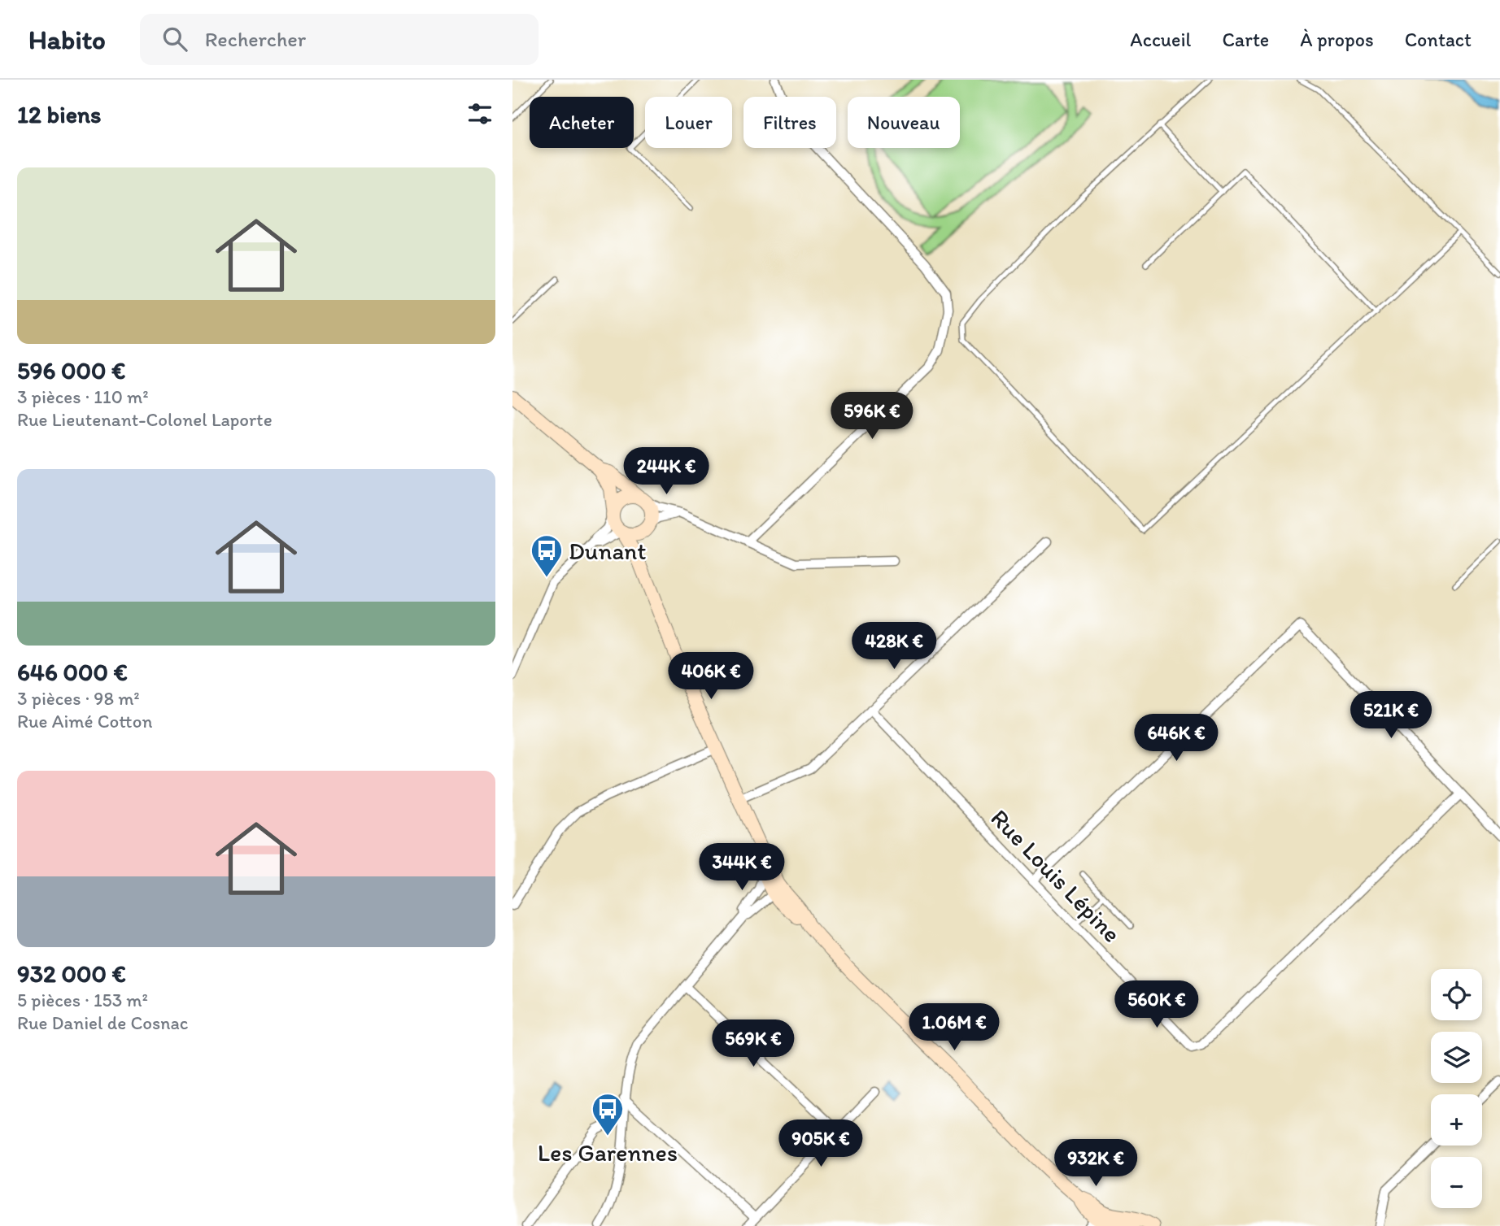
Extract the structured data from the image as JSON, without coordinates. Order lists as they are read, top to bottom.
{
  "streets": {
    "street": ["Rue Louis Lépine"]
  },
  "places": {
    "bus stop": ["Dunant", "Les Garennes"]
  },
  "page": {
    "header": "Habito",
    "search": "Rechercher",
    "nav": [
      "Accueil",
      "Carte",
      "À propos",
      "Contact"
    ],
    "heading": "12 biens",
    "chip": [
      "Acheter",
      "Louer",
      "Filtres",
      "Nouveau"
    ],
    "list": [
      {
        "name": "596 000 €",
        "note": "3 pièces · 110 m² · Rue Lieutenant-Colonel Laporte"
      },
      {
        "name": "646 000 €",
        "note": "3 pièces · 98 m² · Rue Aimé Cotton"
      },
      {
        "name": "932 000 €",
        "note": "5 pièces · 153 m² · Rue Daniel de Cosnac"
      }
    ],
    "price": [
      "596K €",
      "244K €",
      "428K €",
      "406K €",
      "521K €",
      "646K €",
      "344K €",
      "560K €",
      "1.06M €",
      "569K €",
      "905K €",
      "932K €"
    ],
    "map_buttons": ["+", "−"]
  }
}
